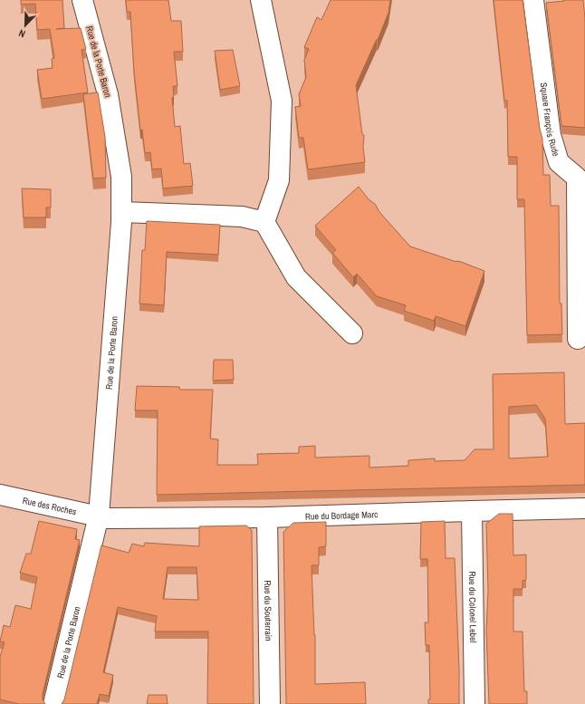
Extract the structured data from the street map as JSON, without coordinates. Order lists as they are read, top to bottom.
{
  "streets": {
    "street": [
      "Rue de la Porte Baron",
      "Square François Rude",
      "Rue des Roches",
      "Rue du Bordage Marc",
      "Rue du Colonel Lebel",
      "Rue du Souterrain"
    ]
  },
  "crossings": [
    ["Rue de la Porte Baron", "Rue des Roches"],
    ["Rue de la Porte Baron", "Rue du Bordage Marc"],
    ["Rue des Roches", "Rue du Bordage Marc"],
    ["Rue du Bordage Marc", "Rue du Colonel Lebel"],
    ["Rue du Bordage Marc", "Rue du Souterrain"]
  ],
  "north": "bottom left"
}
